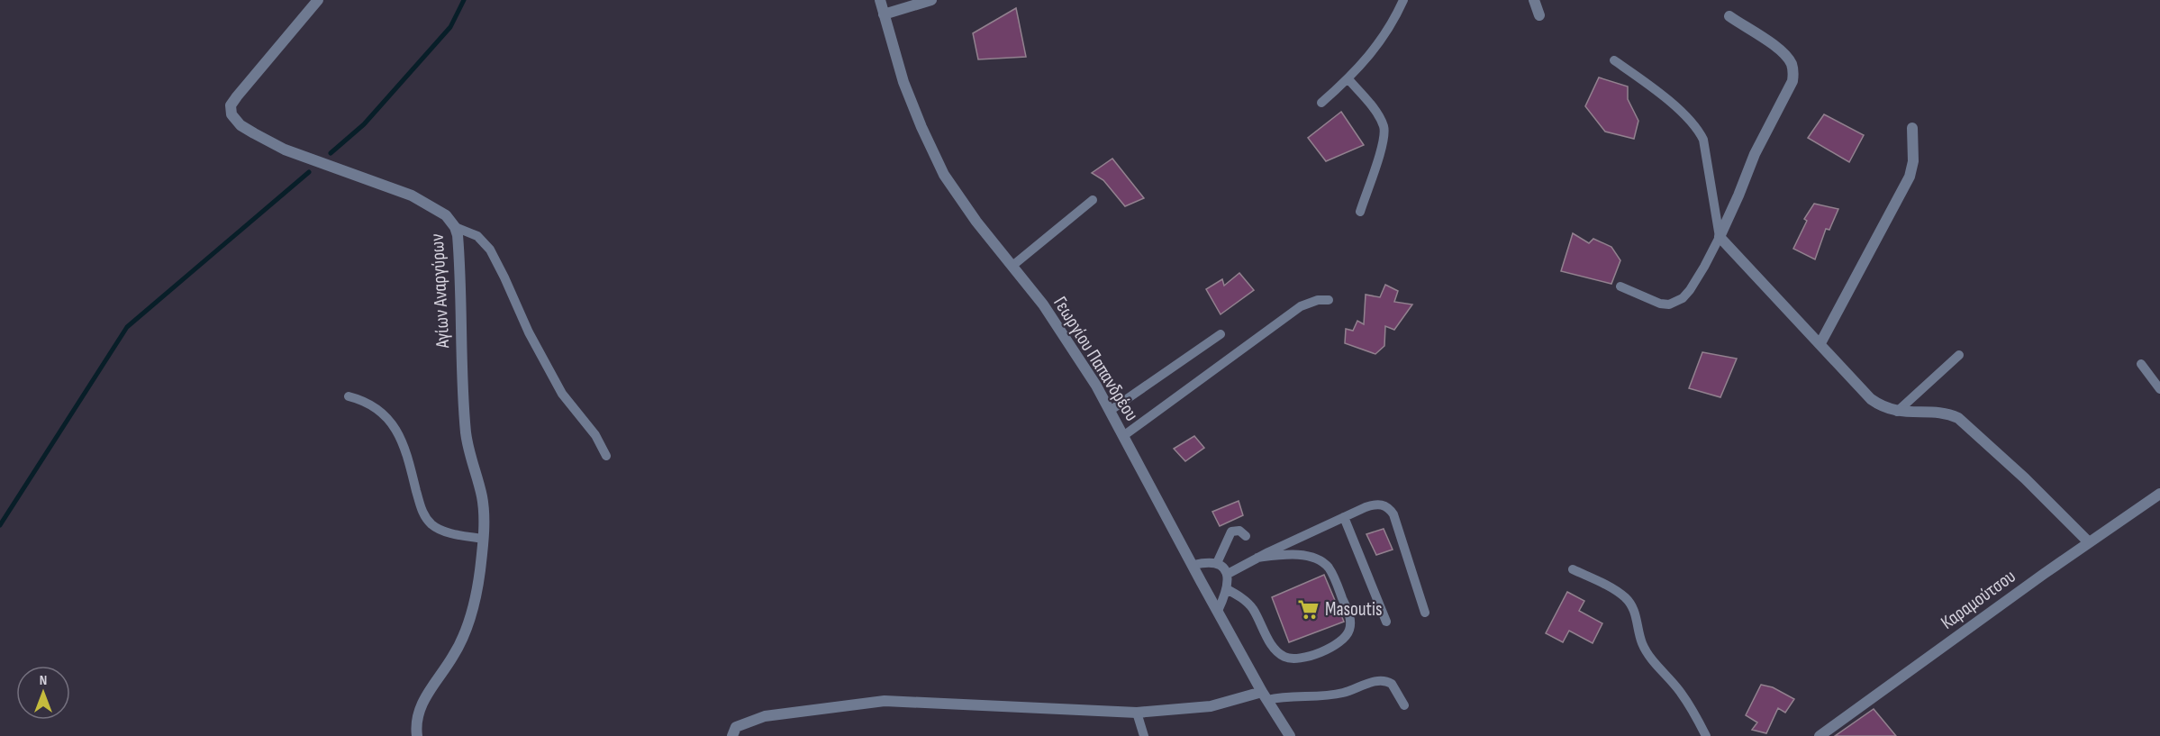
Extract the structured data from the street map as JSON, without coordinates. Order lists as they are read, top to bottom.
{
  "streets": {
    "street": ["Αγίων Αναργύρων", "Γεωργίου Παπανδρέου", "Καραμούτσου"]
  },
  "places": {
    "supermarket": ["Masoutis"]
  },
  "north": "top"
}
